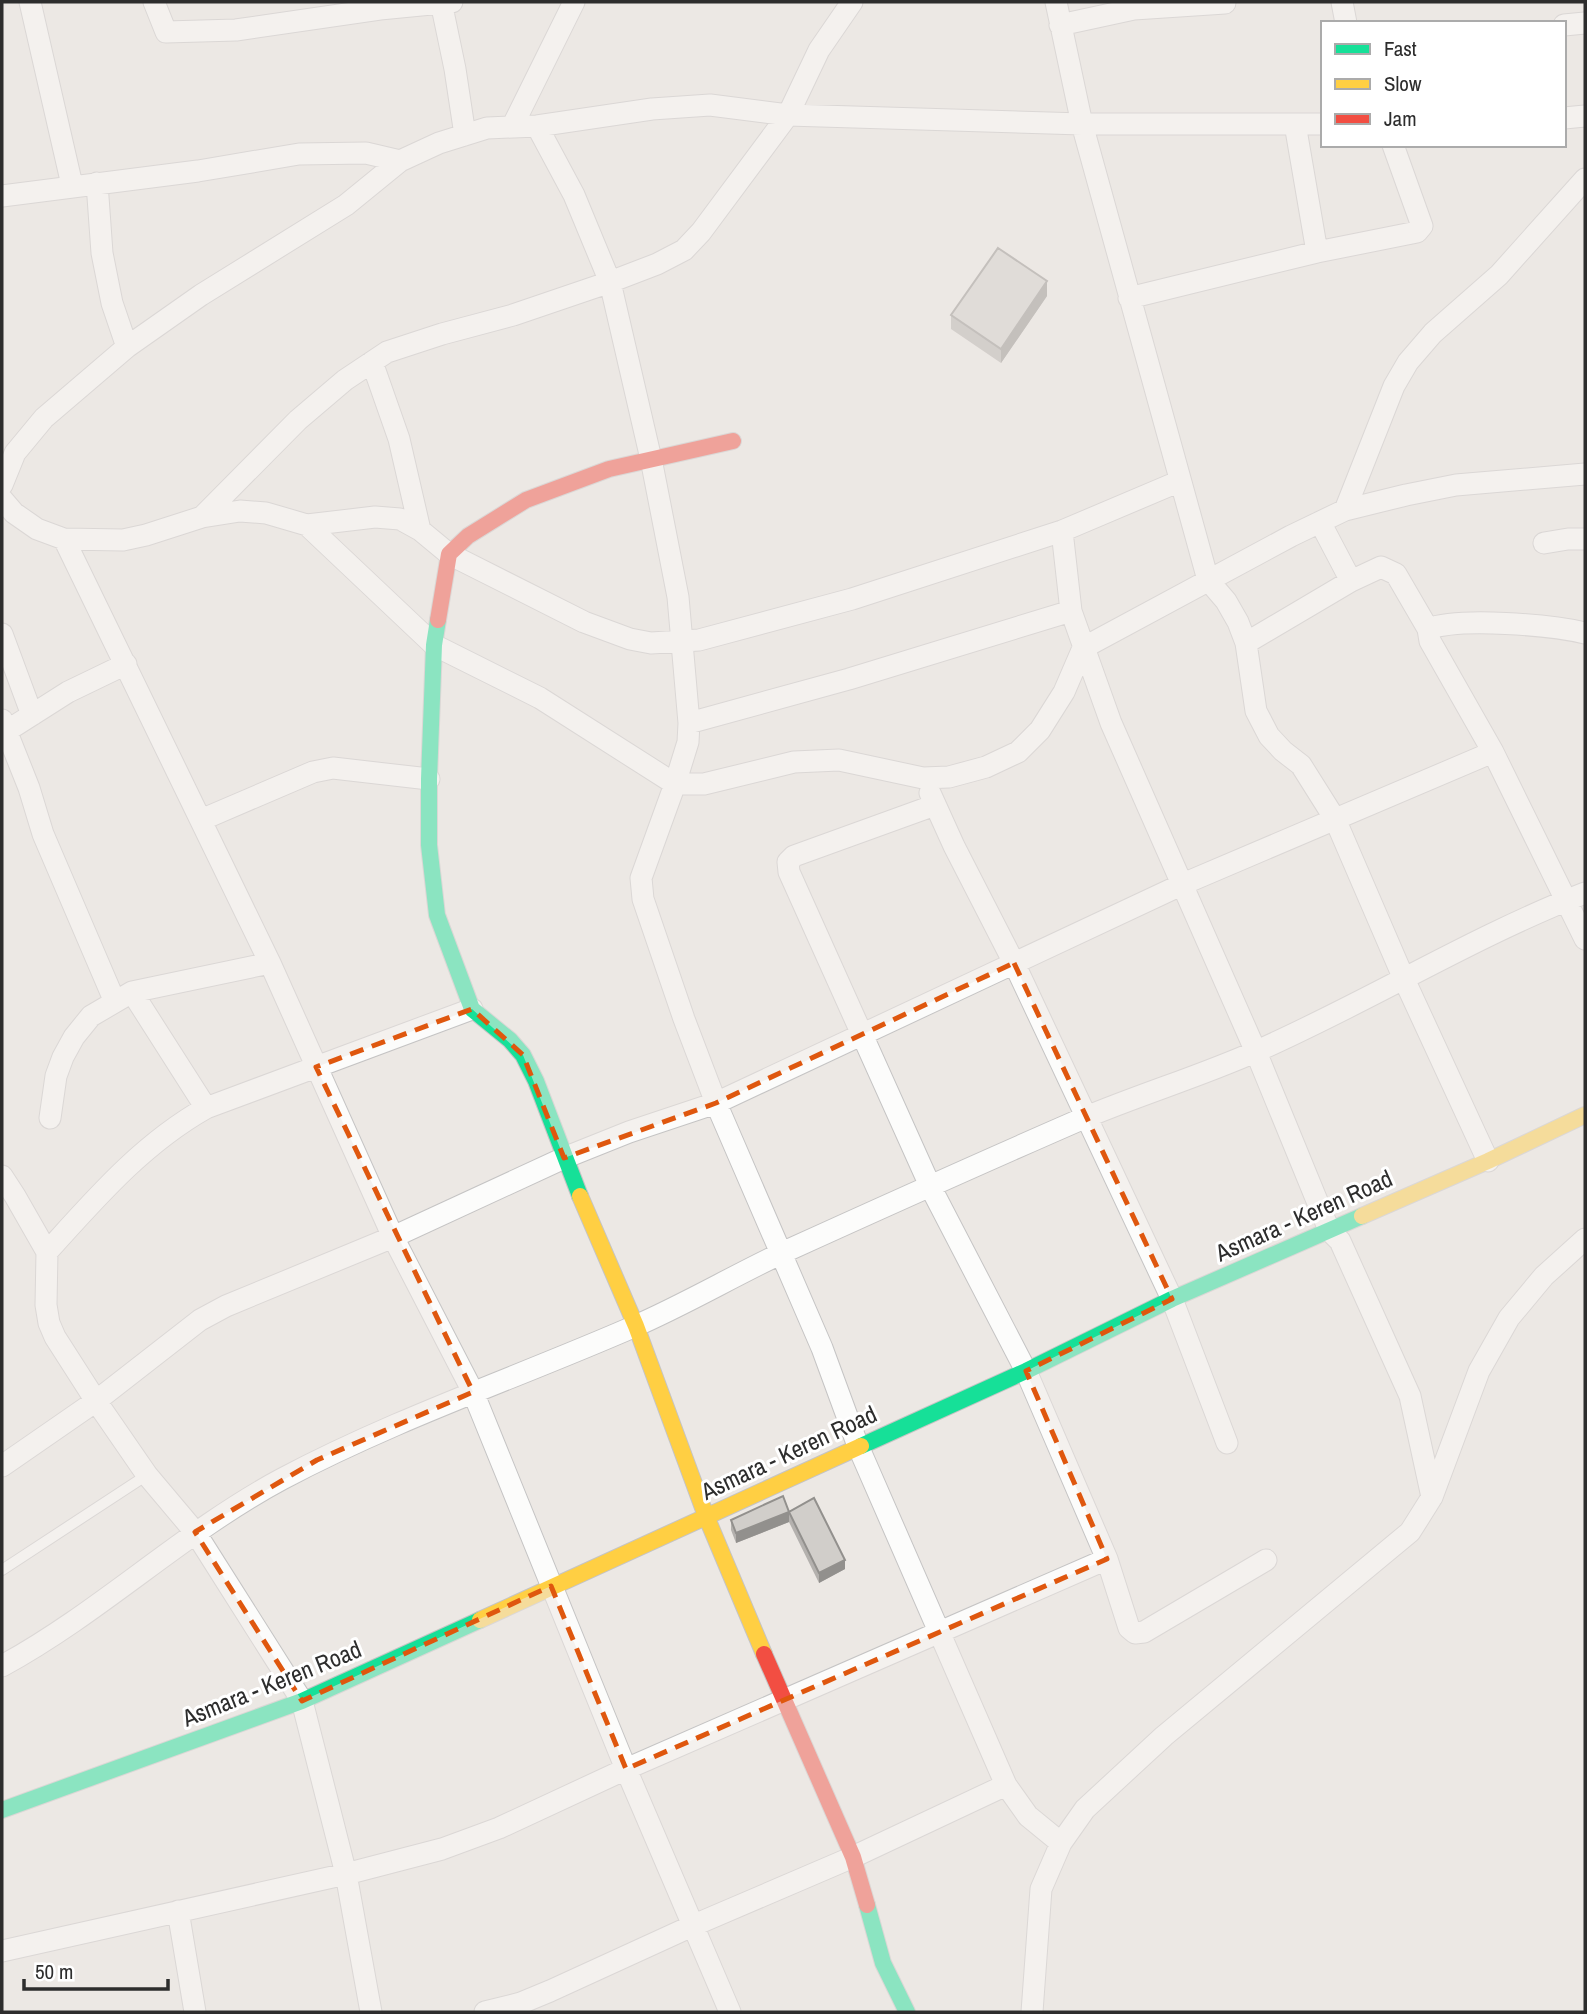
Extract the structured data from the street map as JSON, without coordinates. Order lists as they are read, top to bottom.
{
  "streets": {
    "main road": ["Asmara - Keren Road"]
  },
  "legend": ["Fast", "Slow", "Jam"],
  "scale_bar": "50 m"
}
